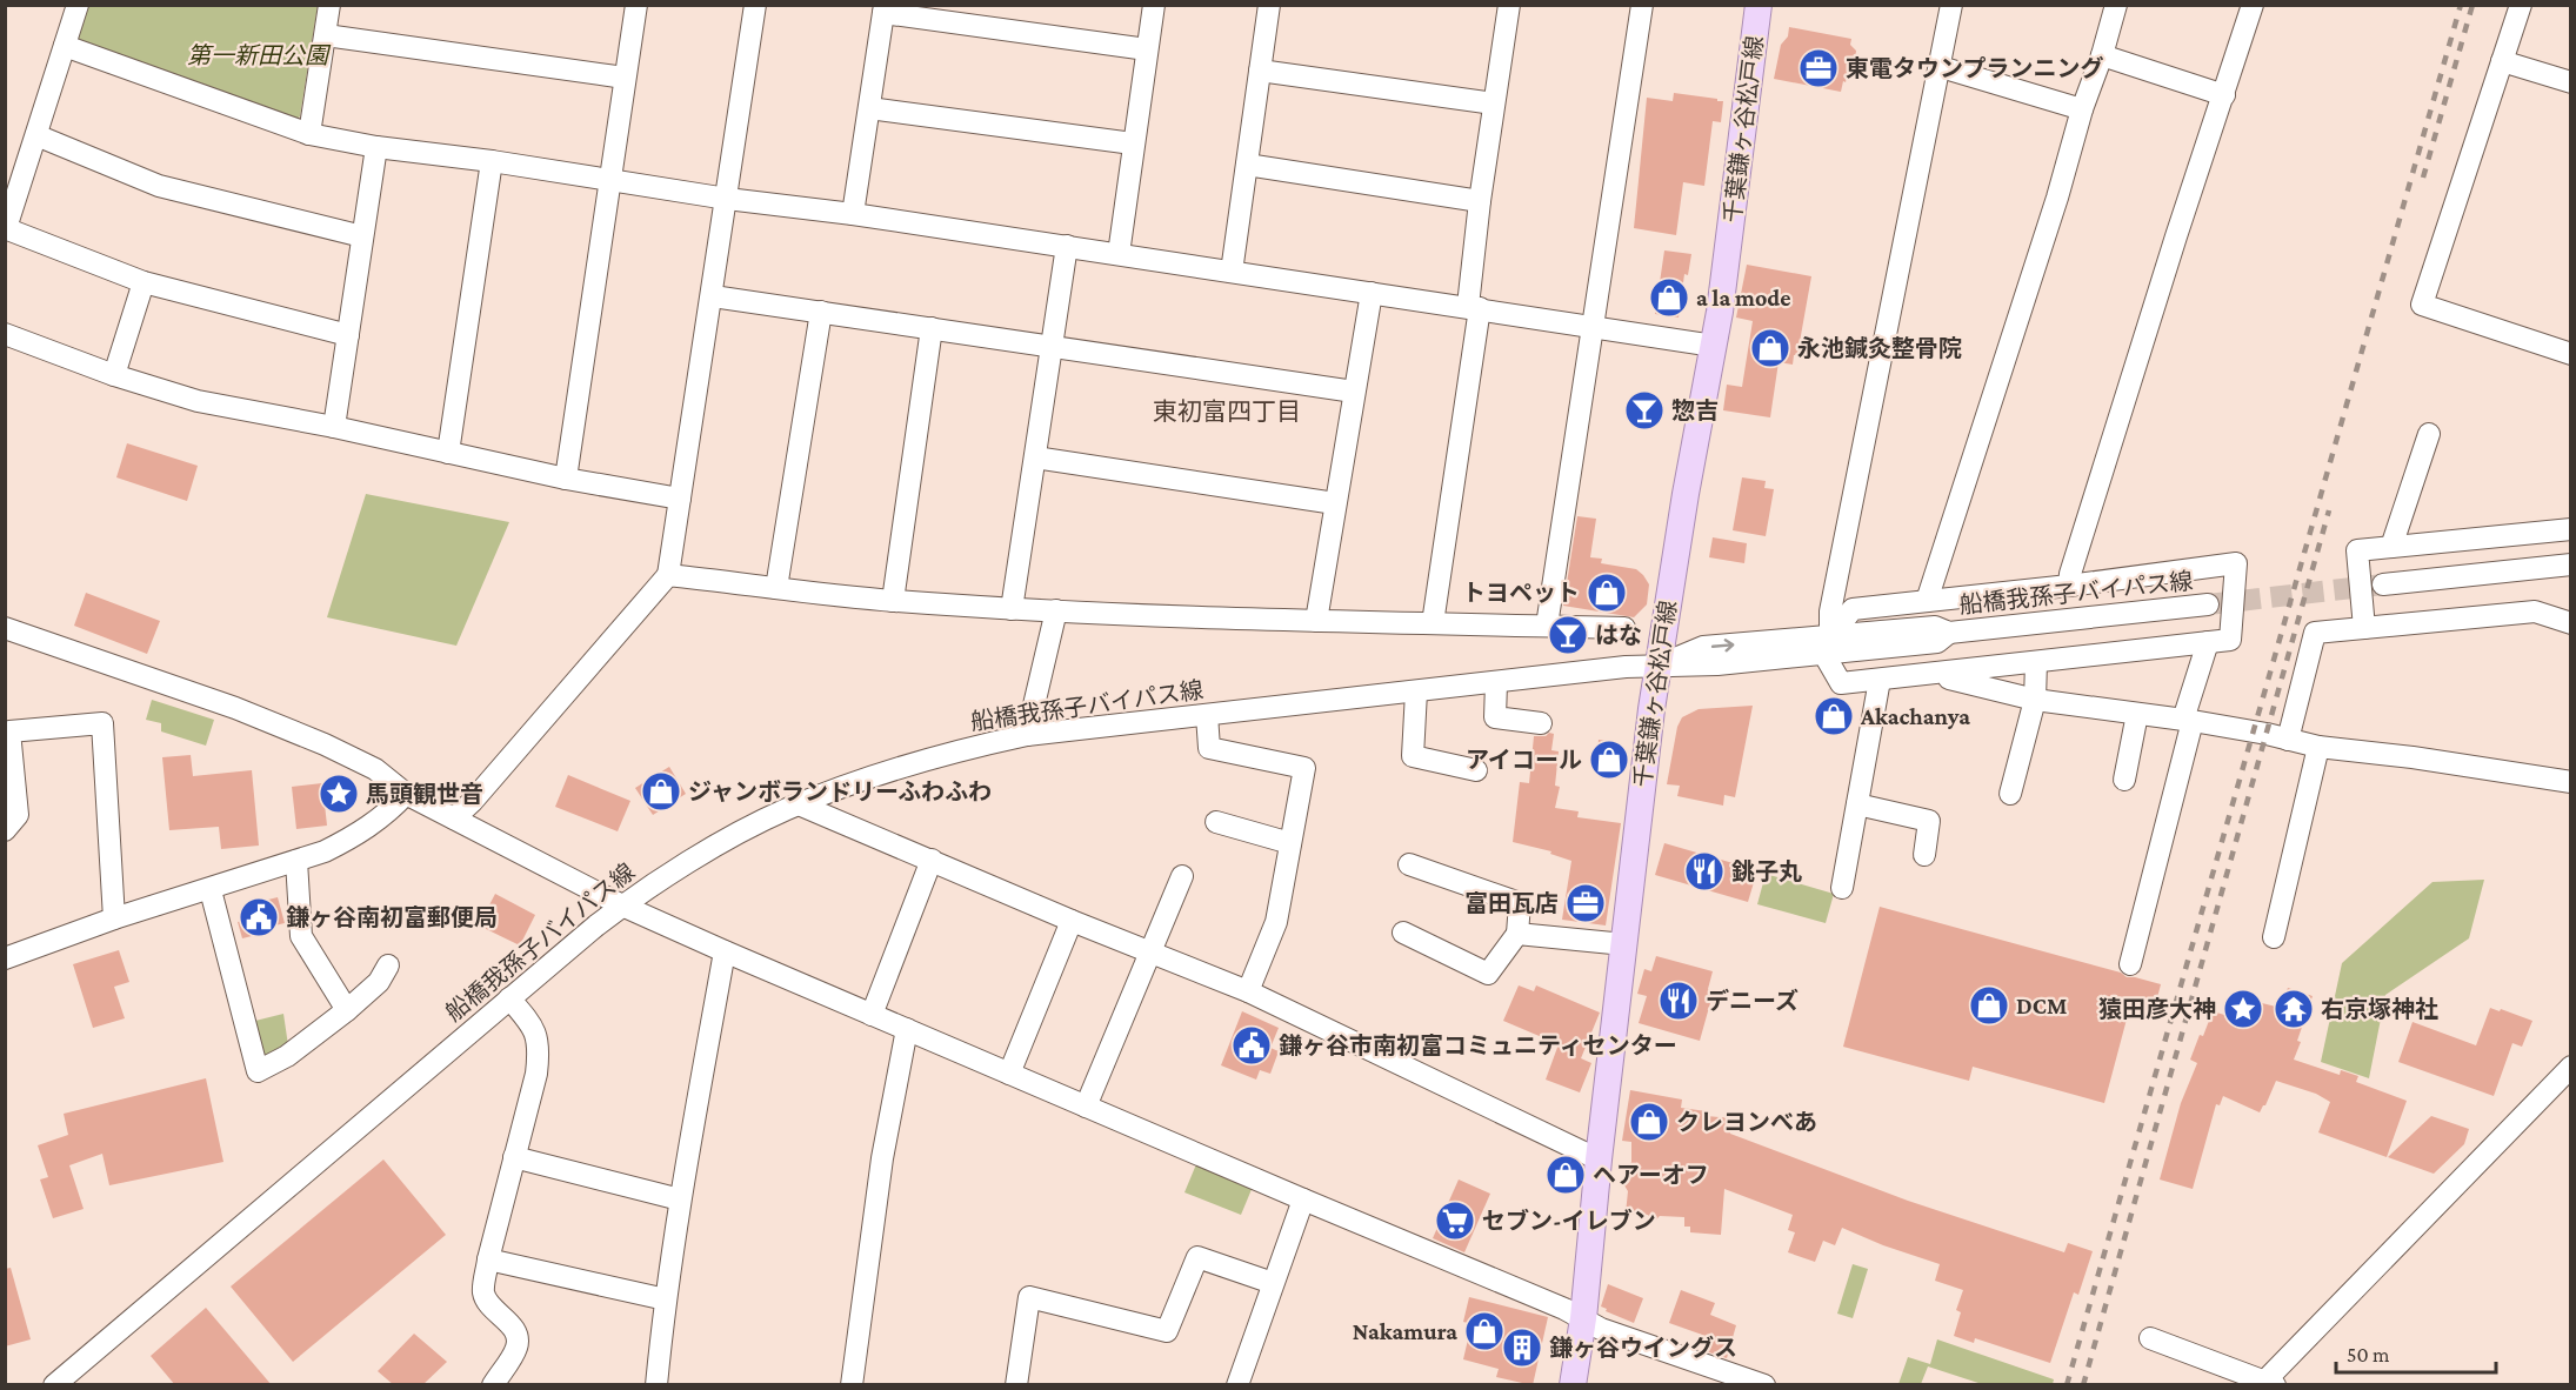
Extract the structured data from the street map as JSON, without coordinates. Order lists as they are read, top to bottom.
{
  "streets": {
    "main road": ["千葉鎌ヶ谷松戸線"],
    "street": ["船橋我孫子バイパス線"]
  },
  "crossings": [
    ["千葉鎌ヶ谷松戸線", "船橋我孫子バイパス線"]
  ],
  "districts": ["東初富四丁目"],
  "parks": ["第一新田公園"],
  "places": {
    "office": ["東電タウンプランニング", "富田瓦店"],
    "shop": [
      "a la mode",
      "永池鍼灸整骨院",
      "トヨペット",
      "Akachanya",
      "アイコール",
      "ジャンボランドリーふわふわ",
      "DCM",
      "クレヨンべあ",
      "ヘアーオフ",
      "Nakamura"
    ],
    "bar": ["惣吉", "はな"],
    "place": ["馬頭観世音", "猿田彦大神"],
    "restaurant": ["銚子丸", "デニーズ"],
    "public building": ["鎌ヶ谷南初富郵便局", "鎌ヶ谷市南初富コミュニティセンター"],
    "temple": ["右京塚神社"],
    "supermarket": ["セブン-イレブン"],
    "building": ["鎌ヶ谷ウイングス"]
  },
  "scale_bar": "50 m"
}
